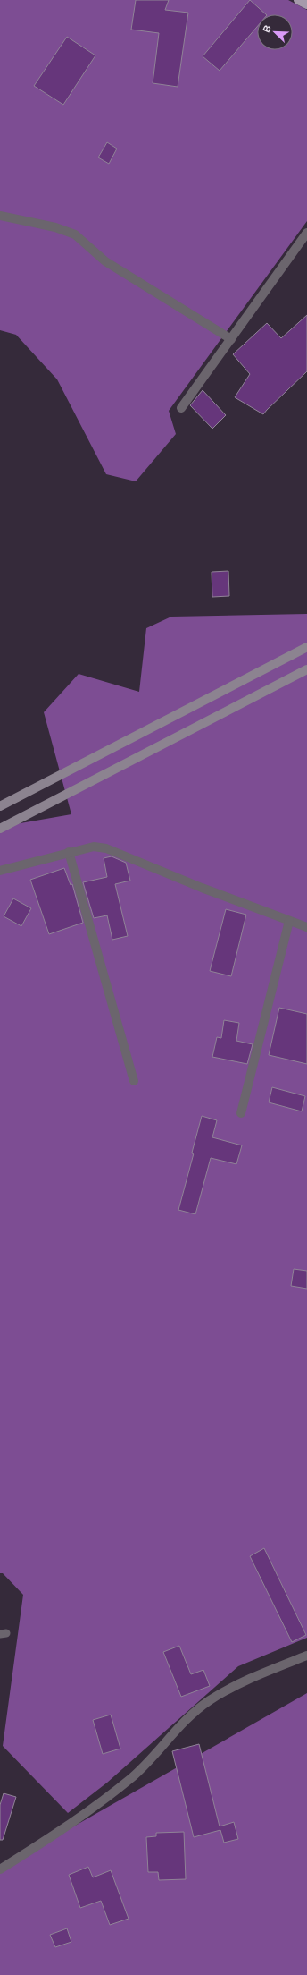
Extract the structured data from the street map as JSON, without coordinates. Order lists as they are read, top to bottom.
{
  "north": "top left"
}
